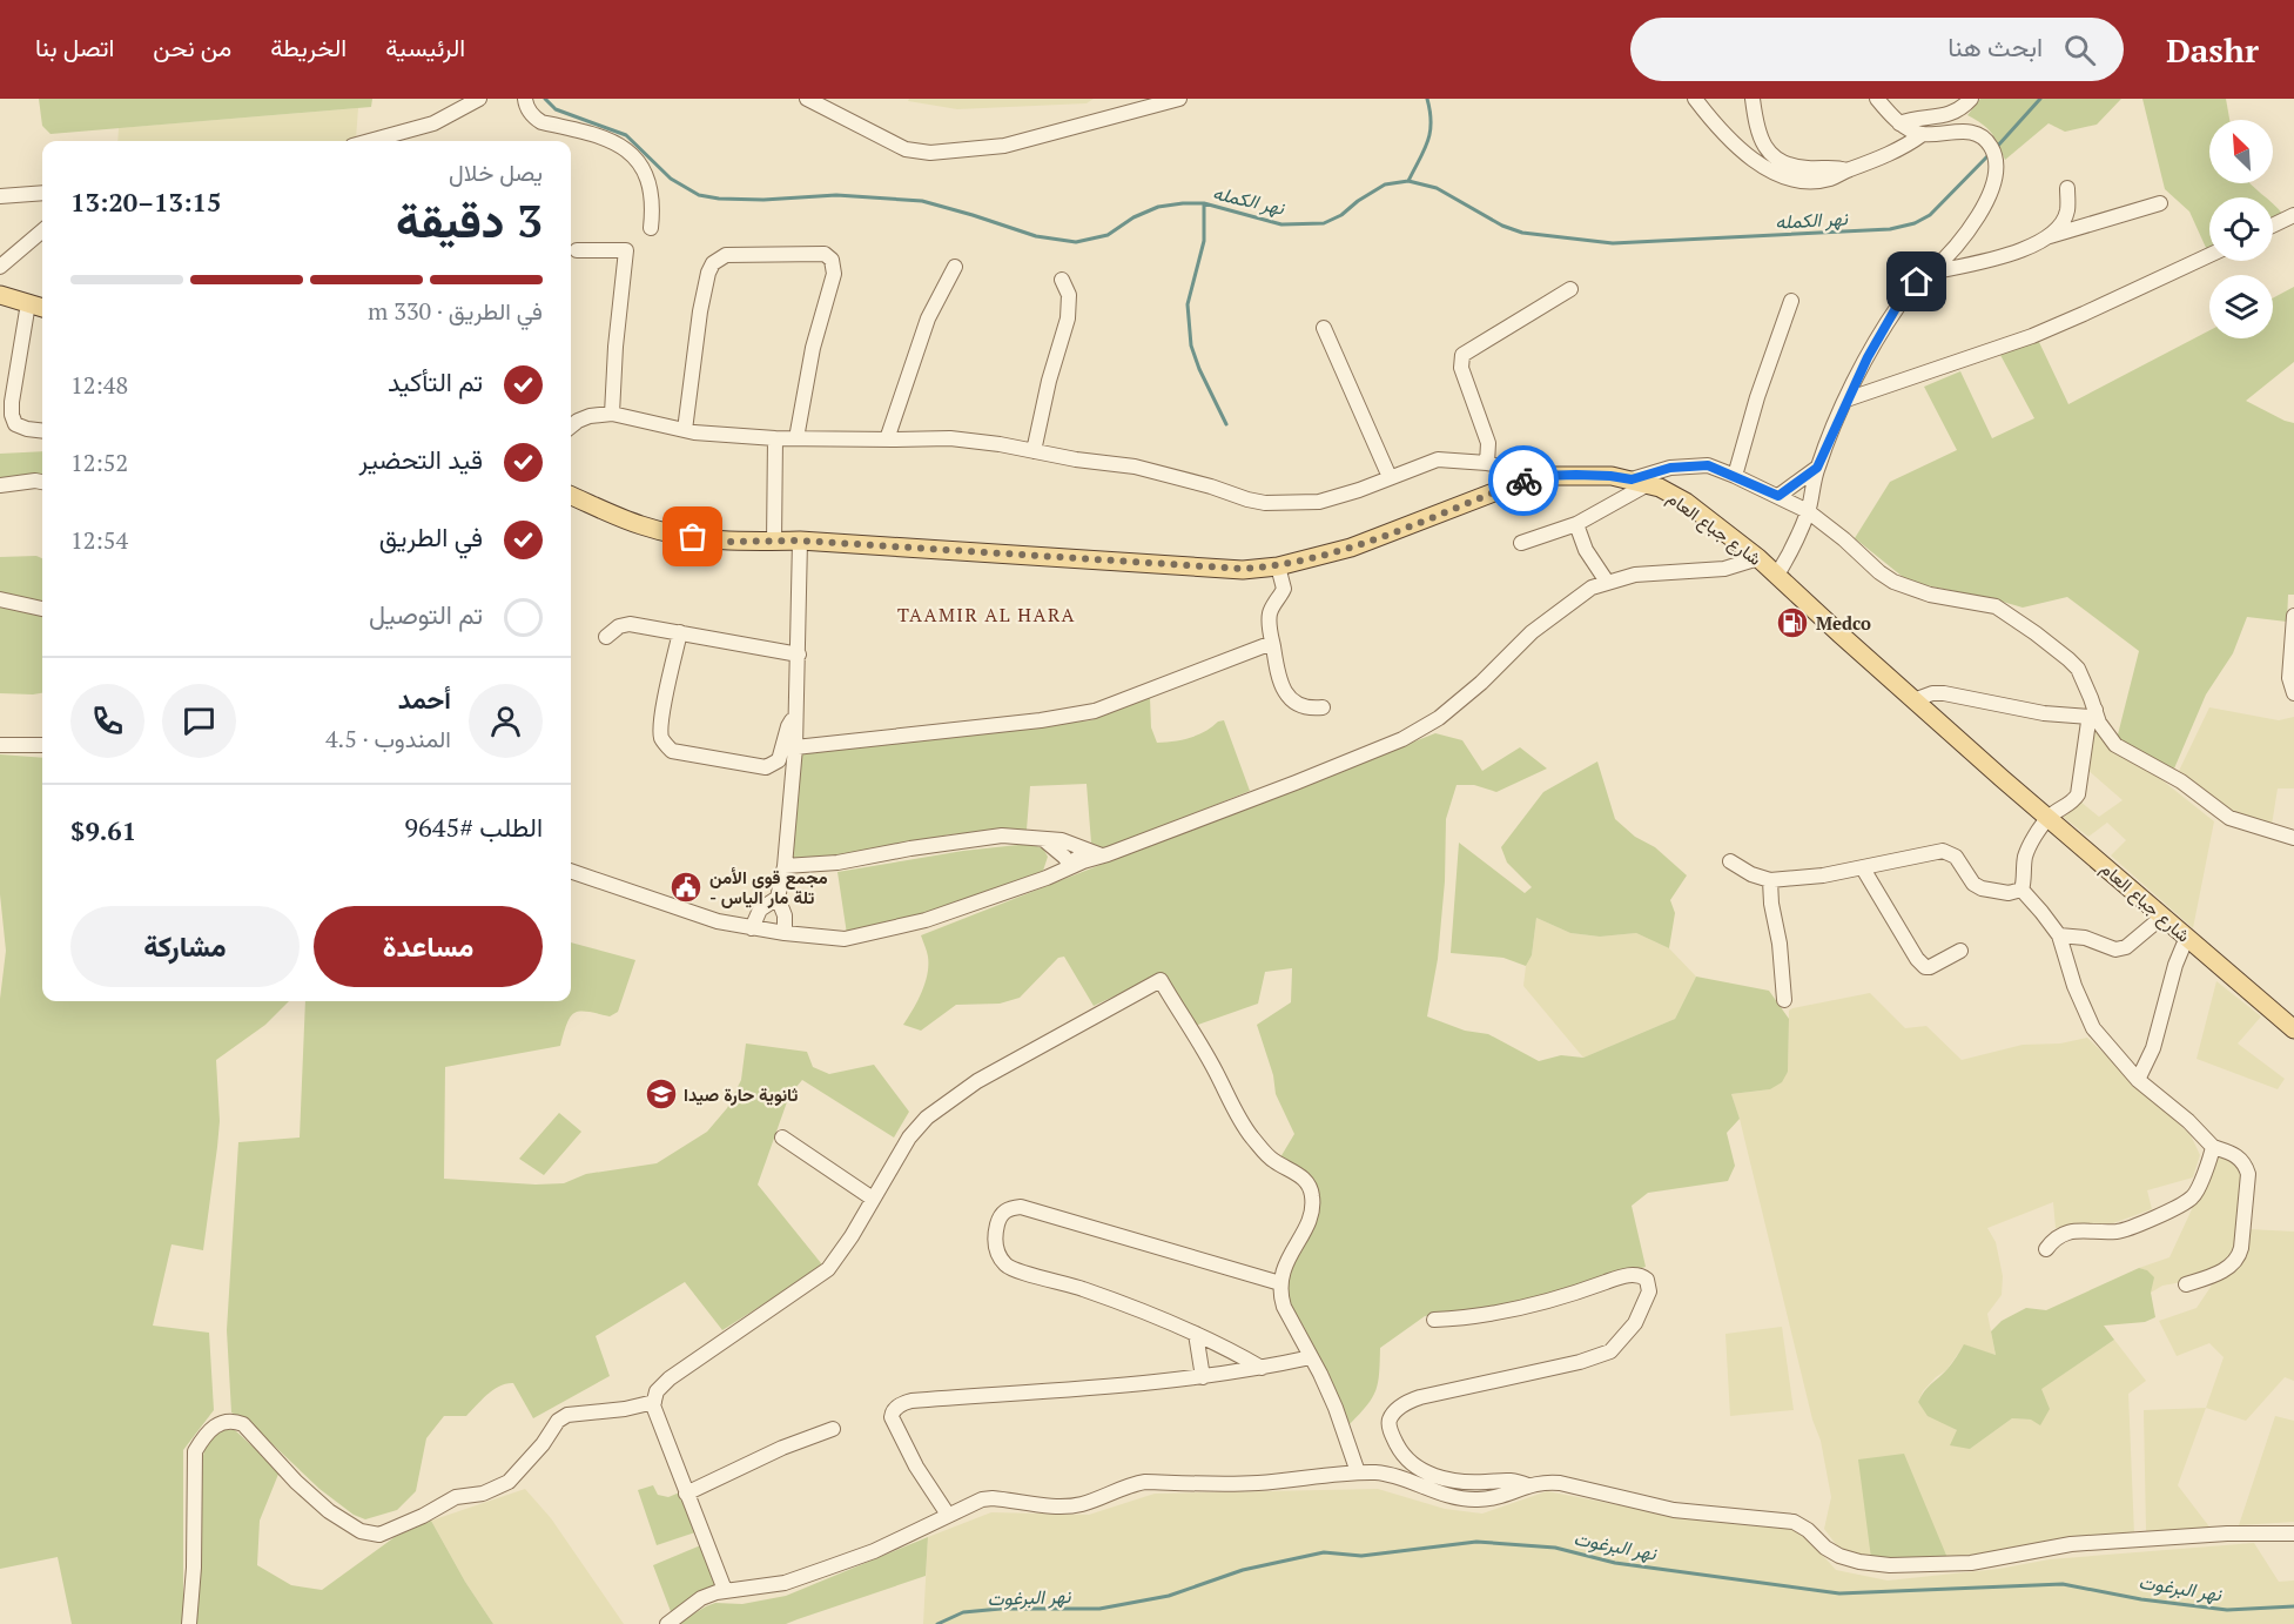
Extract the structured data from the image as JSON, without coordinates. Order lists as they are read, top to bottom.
{
  "streets": {
    "main road": ["شارع جباع العام"]
  },
  "districts": ["TAAMIR AL HARA"],
  "water": ["نهر الكمله", "نهر البرغوت"],
  "places": {
    "fuel station": ["Medco"],
    "public building": ["مجمع قوى الأمن - تلة مار الياس"],
    "school or university": ["ثانوية حارة صيدا"]
  },
  "north": "top left",
  "page": {
    "header": "Dashr",
    "search": "ابحث هنا",
    "nav": [
      "الرئيسية",
      "الخريطة",
      "من نحن",
      "اتصل بنا"
    ],
    "heading": ["3 دقيقة", "يصل خلال", "13:15–13:20"],
    "panel": [
      "أحمد",
      "المندوب · 4.5",
      "الطلب #9645",
      "$9.61"
    ],
    "bar": "في الطريق · 330 m",
    "list": [
      ["تم التأكيد", "12:48"],
      ["قيد التحضير", "12:52"],
      ["في الطريق", "12:54"],
      "تم التوصيل"
    ],
    "buttons": ["مساعدة", "مشاركة"]
  }
}
